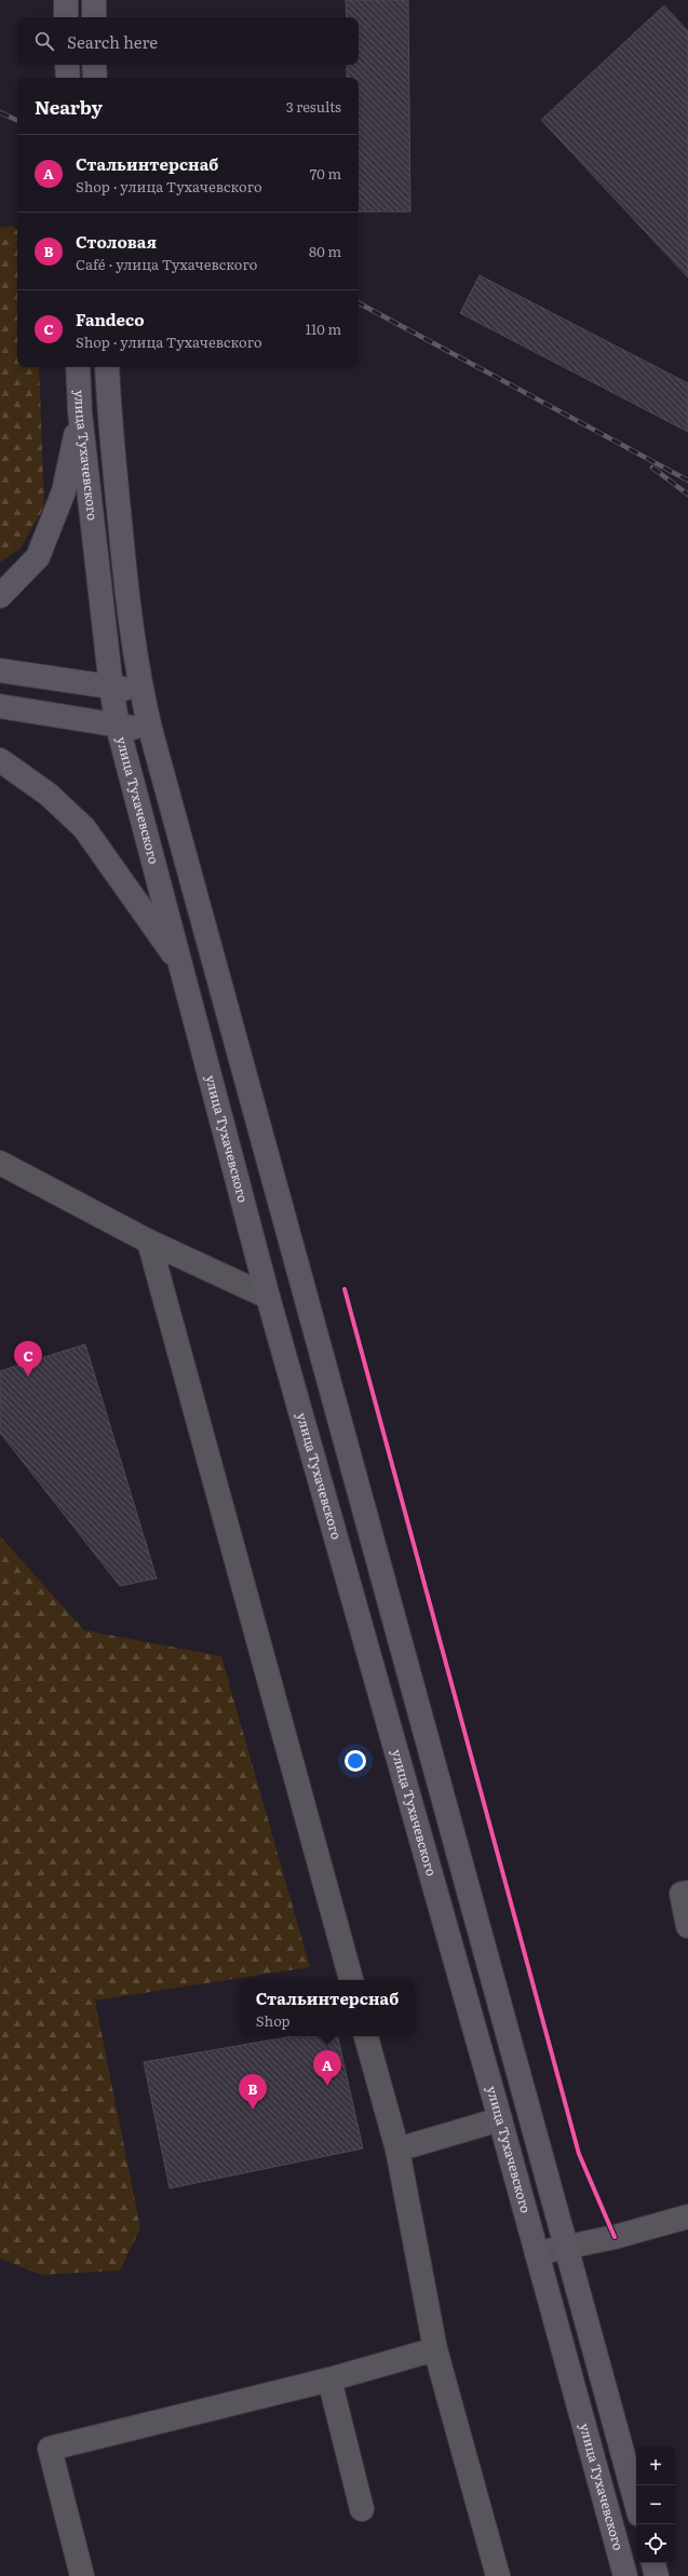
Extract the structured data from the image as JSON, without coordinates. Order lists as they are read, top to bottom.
{
  "streets": {
    "main road": ["улица Тухачевского"]
  },
  "page": {
    "search": "Search here",
    "heading": ["Nearby", "3 results"],
    "list": [
      {
        "mark": "A",
        "name": "Стальинтерснаб",
        "note": "Shop · улица Тухачевского",
        "value": "70 m"
      },
      {
        "mark": "B",
        "name": "Столовая",
        "note": "Café · улица Тухачевского",
        "value": "80 m"
      },
      {
        "mark": "C",
        "name": "Fandeco",
        "note": "Shop · улица Тухачевского",
        "value": "110 m"
      }
    ],
    "pins": ["C", "A", "B"],
    "popup": ["Стальинтерснаб", "Shop"],
    "map_buttons": ["+", "−"]
  }
}
